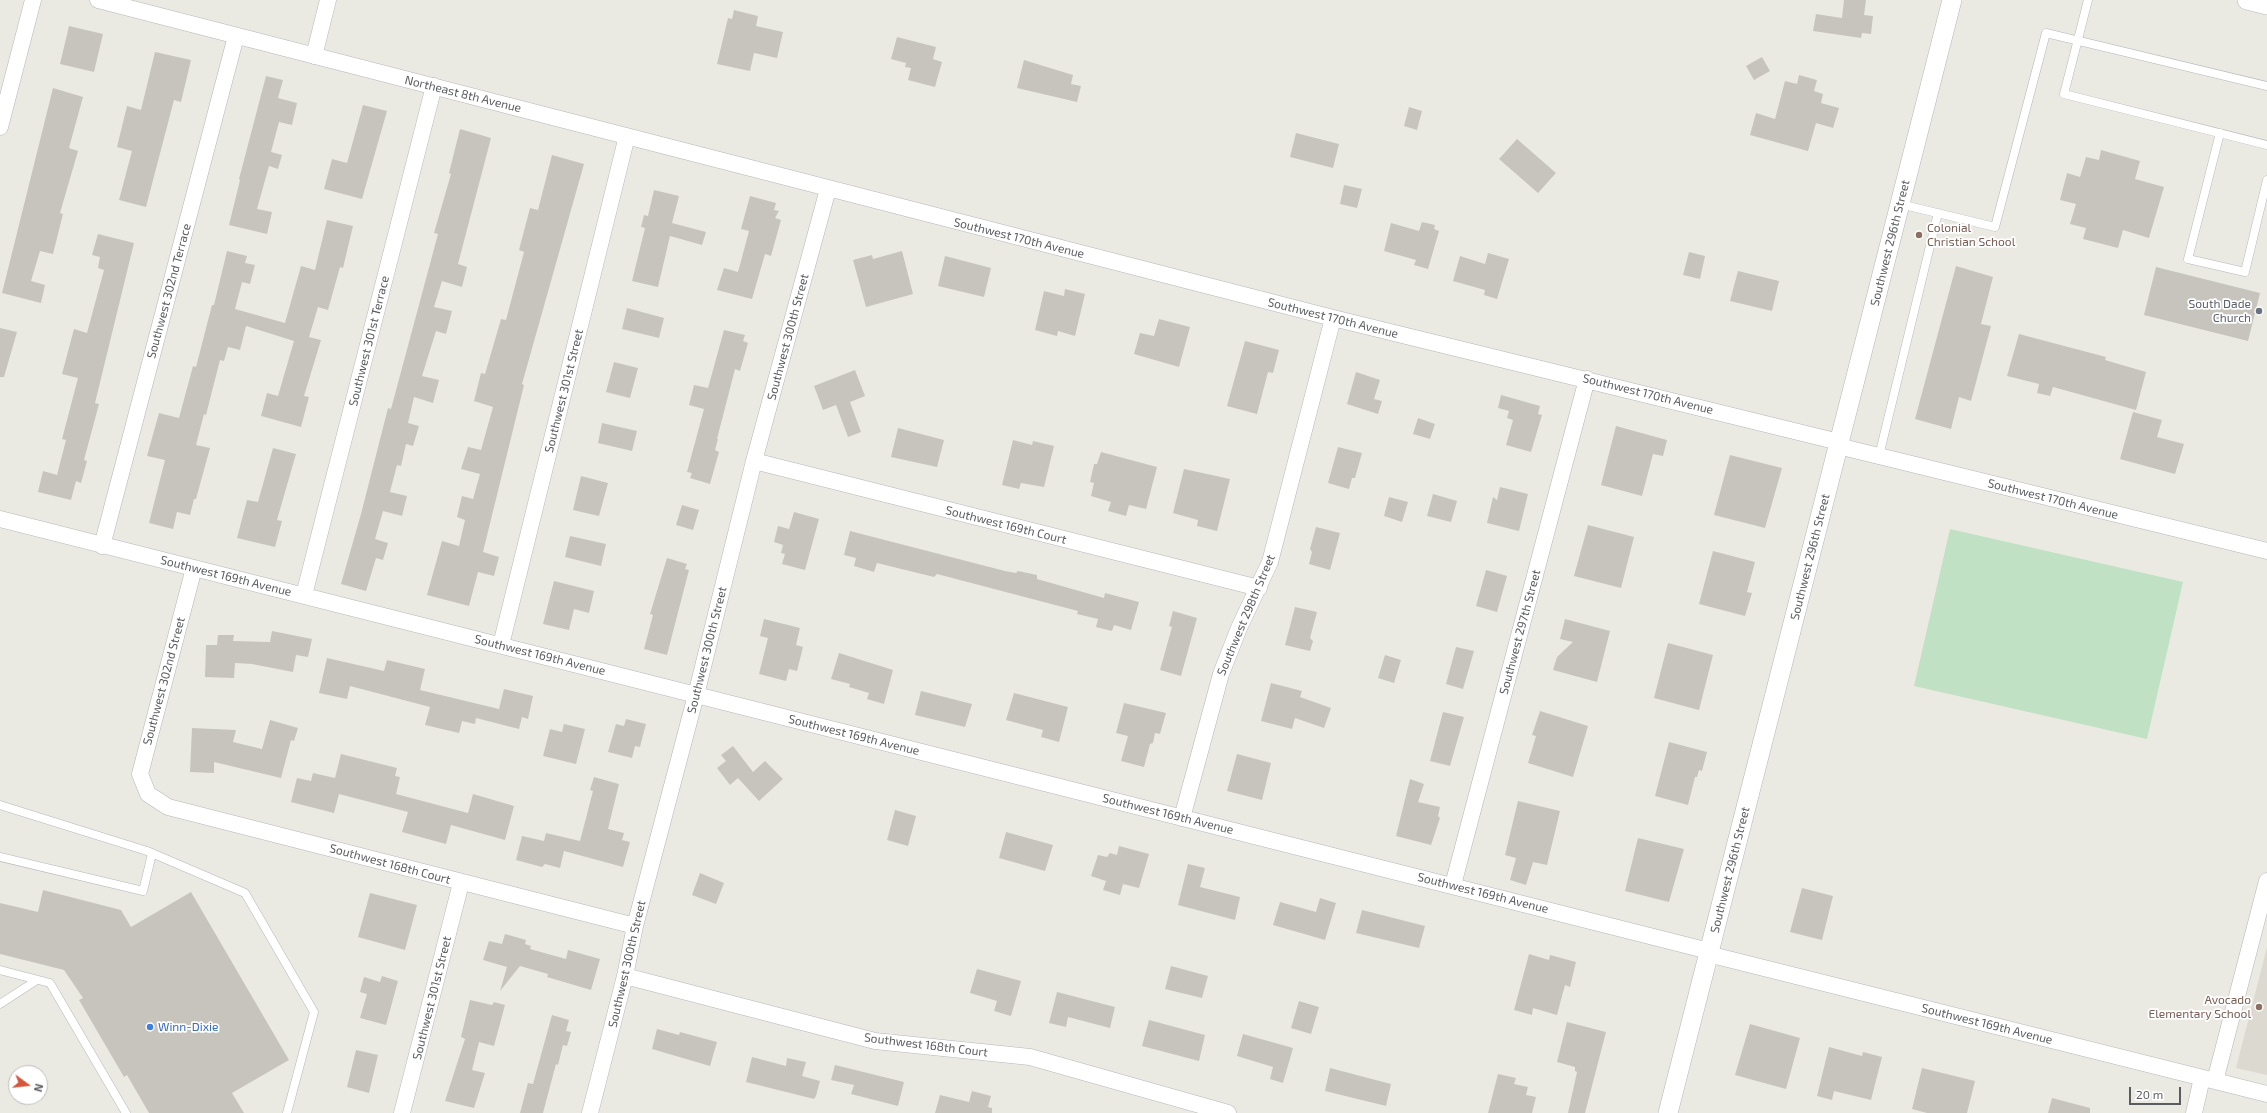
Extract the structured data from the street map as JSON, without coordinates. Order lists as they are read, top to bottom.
{
  "streets": {
    "street": [
      "Northeast 8th Avenue",
      "Southwest 170th Avenue",
      "Southwest 296th Street",
      "Southwest 302nd Terrace",
      "Southwest 300th Street",
      "Southwest 301st Terrace",
      "Southwest 301st Street",
      "Southwest 169th Court",
      "Southwest 169th Avenue",
      "Southwest 298th Street",
      "Southwest 297th Street",
      "Southwest 302nd Street",
      "Southwest 168th Court"
    ]
  },
  "crossings": [
    ["Northeast 8th Avenue", "Southwest 170th Avenue"],
    ["Northeast 8th Avenue", "Southwest 302nd Terrace"],
    ["Northeast 8th Avenue", "Southwest 300th Street"],
    ["Northeast 8th Avenue", "Southwest 301st Terrace"],
    ["Northeast 8th Avenue", "Southwest 301st Street"],
    ["Southwest 170th Avenue", "Southwest 296th Street"],
    ["Southwest 170th Avenue", "Southwest 300th Street"],
    ["Southwest 170th Avenue", "Southwest 298th Street"],
    ["Southwest 170th Avenue", "Southwest 297th Street"],
    ["Southwest 296th Street", "Southwest 169th Avenue"],
    ["Southwest 302nd Terrace", "Southwest 169th Avenue"],
    ["Southwest 300th Street", "Southwest 169th Court"],
    ["Southwest 300th Street", "Southwest 169th Avenue"],
    ["Southwest 300th Street", "Southwest 168th Court"],
    ["Southwest 301st Terrace", "Southwest 169th Avenue"],
    ["Southwest 301st Street", "Southwest 169th Avenue"],
    ["Southwest 301st Street", "Southwest 168th Court"],
    ["Southwest 169th Court", "Southwest 298th Street"],
    ["Southwest 169th Avenue", "Southwest 298th Street"],
    ["Southwest 169th Avenue", "Southwest 297th Street"],
    ["Southwest 169th Avenue", "Southwest 302nd Street"],
    ["Southwest 302nd Street", "Southwest 168th Court"]
  ],
  "places": [
    "Colonial Christian School",
    "South Dade Church",
    "Avocado Elementary School",
    "Winn-Dixie"
  ],
  "scale_bar": "20 m",
  "north": "right"
}
